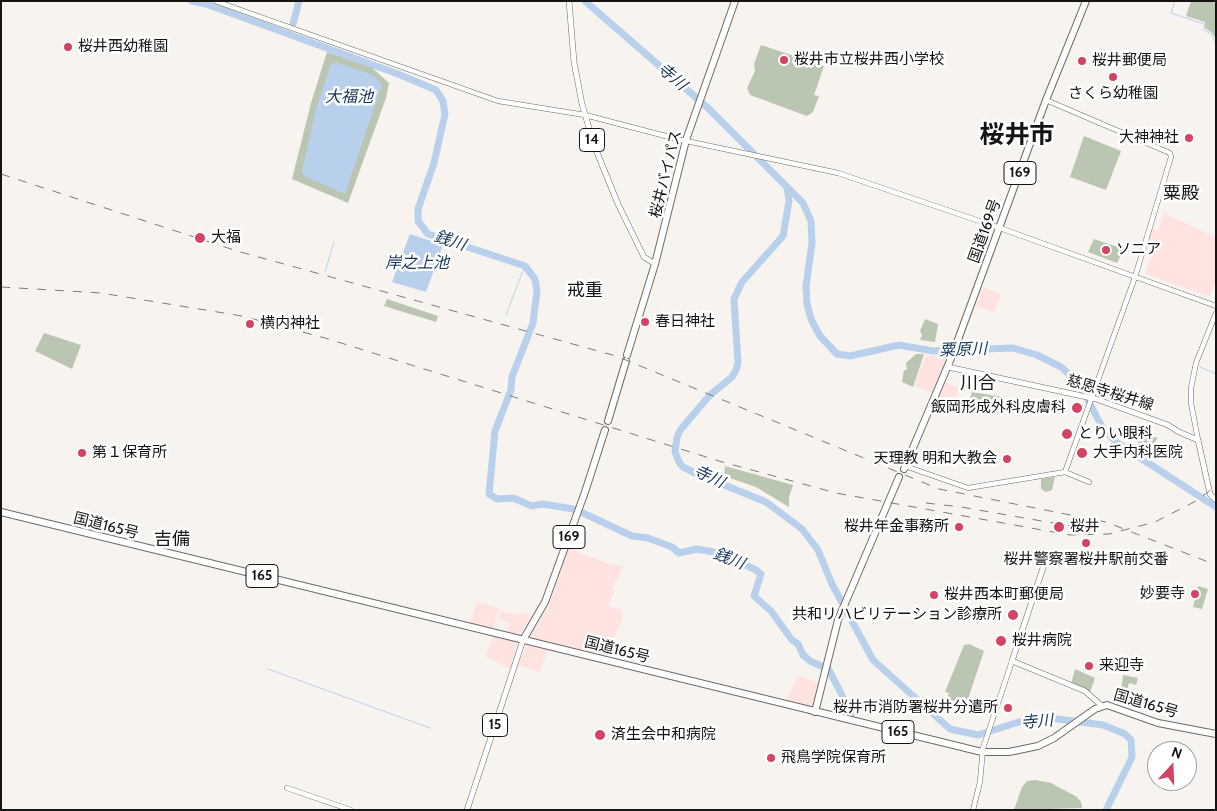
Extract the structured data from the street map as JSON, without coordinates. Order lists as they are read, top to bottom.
{
  "streets": {
    "highway": [
      "169",
      "桜井バイパス",
      "国道169号",
      "国道165号",
      "165"
    ],
    "main road": ["14", "慈恩寺桜井線", "15"]
  },
  "crossings": [
    ["14", "桜井バイパス"],
    ["169", "国道165号"],
    ["169", "15"],
    ["国道169号", "慈恩寺桜井線"],
    ["国道165号", "15"]
  ],
  "districts": [
    "桜井市",
    "粟殿",
    "戒重",
    "川合",
    "吉備"
  ],
  "water": [
    "寺川",
    "大福池",
    "銭川",
    "岸之上池",
    "粟原川"
  ],
  "places": [
    "桜井西幼稚園",
    "桜井市立桜井西小学校",
    "桜井郵便局",
    "さくら幼稚園",
    "大神神社",
    "大福",
    "ソニア",
    "春日神社",
    "横内神社",
    "飯岡形成外科皮膚科",
    "とりい眼科",
    "第１保育所",
    "大手内科医院",
    "天理教 明和大教会",
    "桜井年金事務所",
    "桜井",
    "桜井警察署桜井駅前交番",
    "妙要寺",
    "桜井西本町郵便局",
    "共和リハビリテーション診療所",
    "桜井病院",
    "来迎寺",
    "桜井市消防署桜井分遣所",
    "済生会中和病院",
    "飛鳥学院保育所"
  ],
  "north": "top"
}
